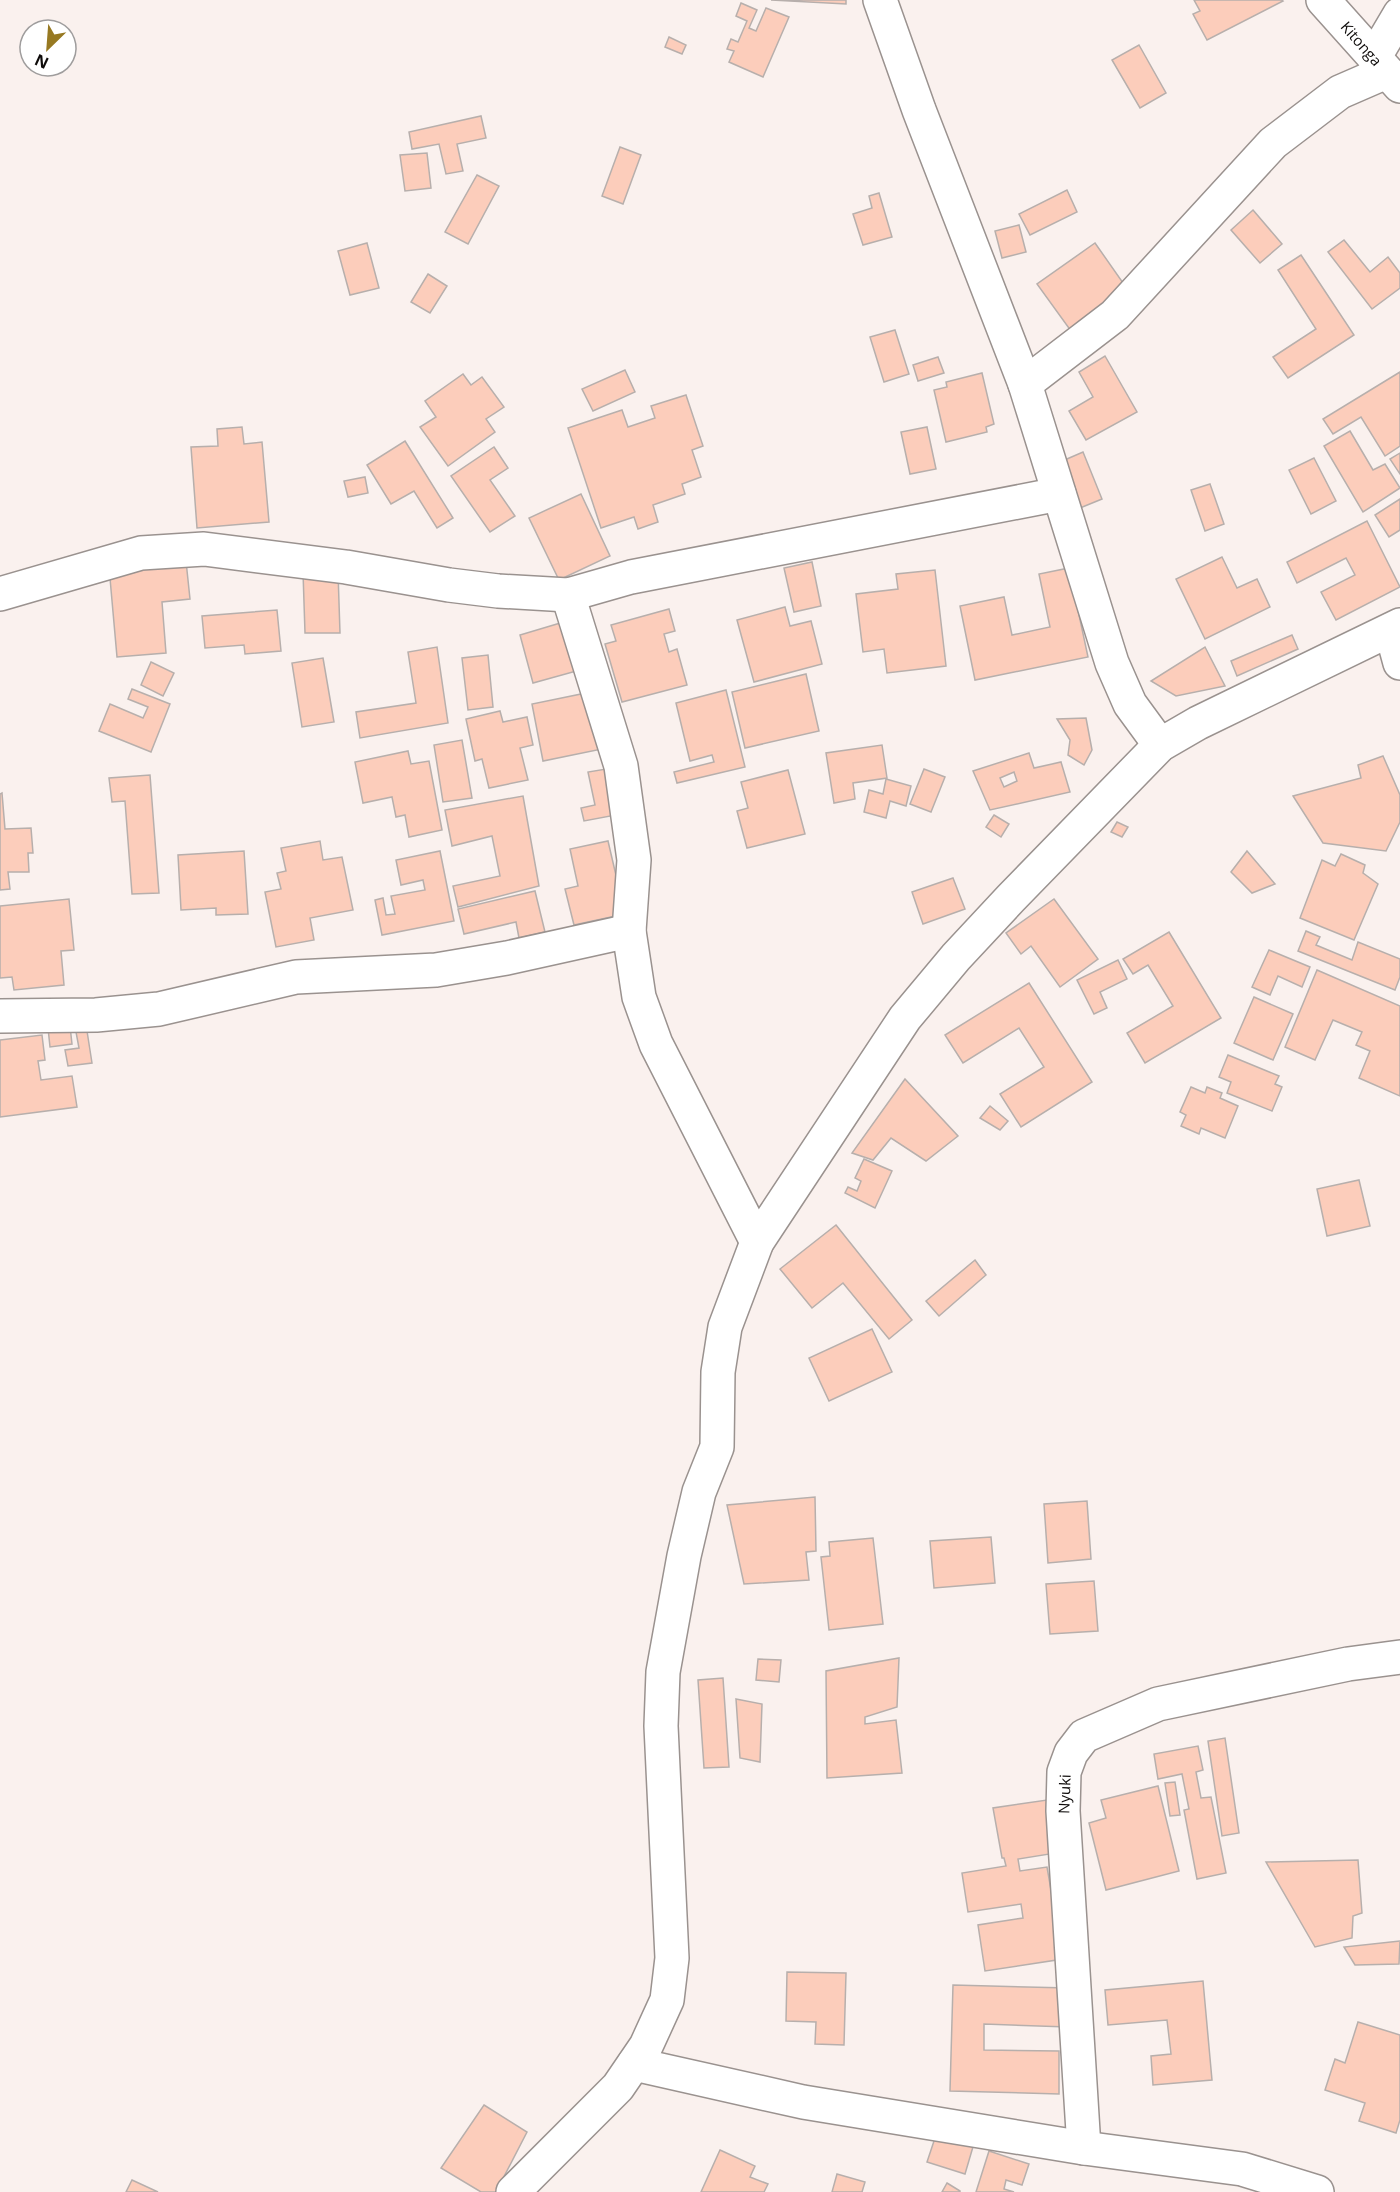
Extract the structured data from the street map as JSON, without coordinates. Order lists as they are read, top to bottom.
{
  "streets": {
    "street": ["Kitonga", "Nyuki"]
  },
  "north": "bottom left"
}
